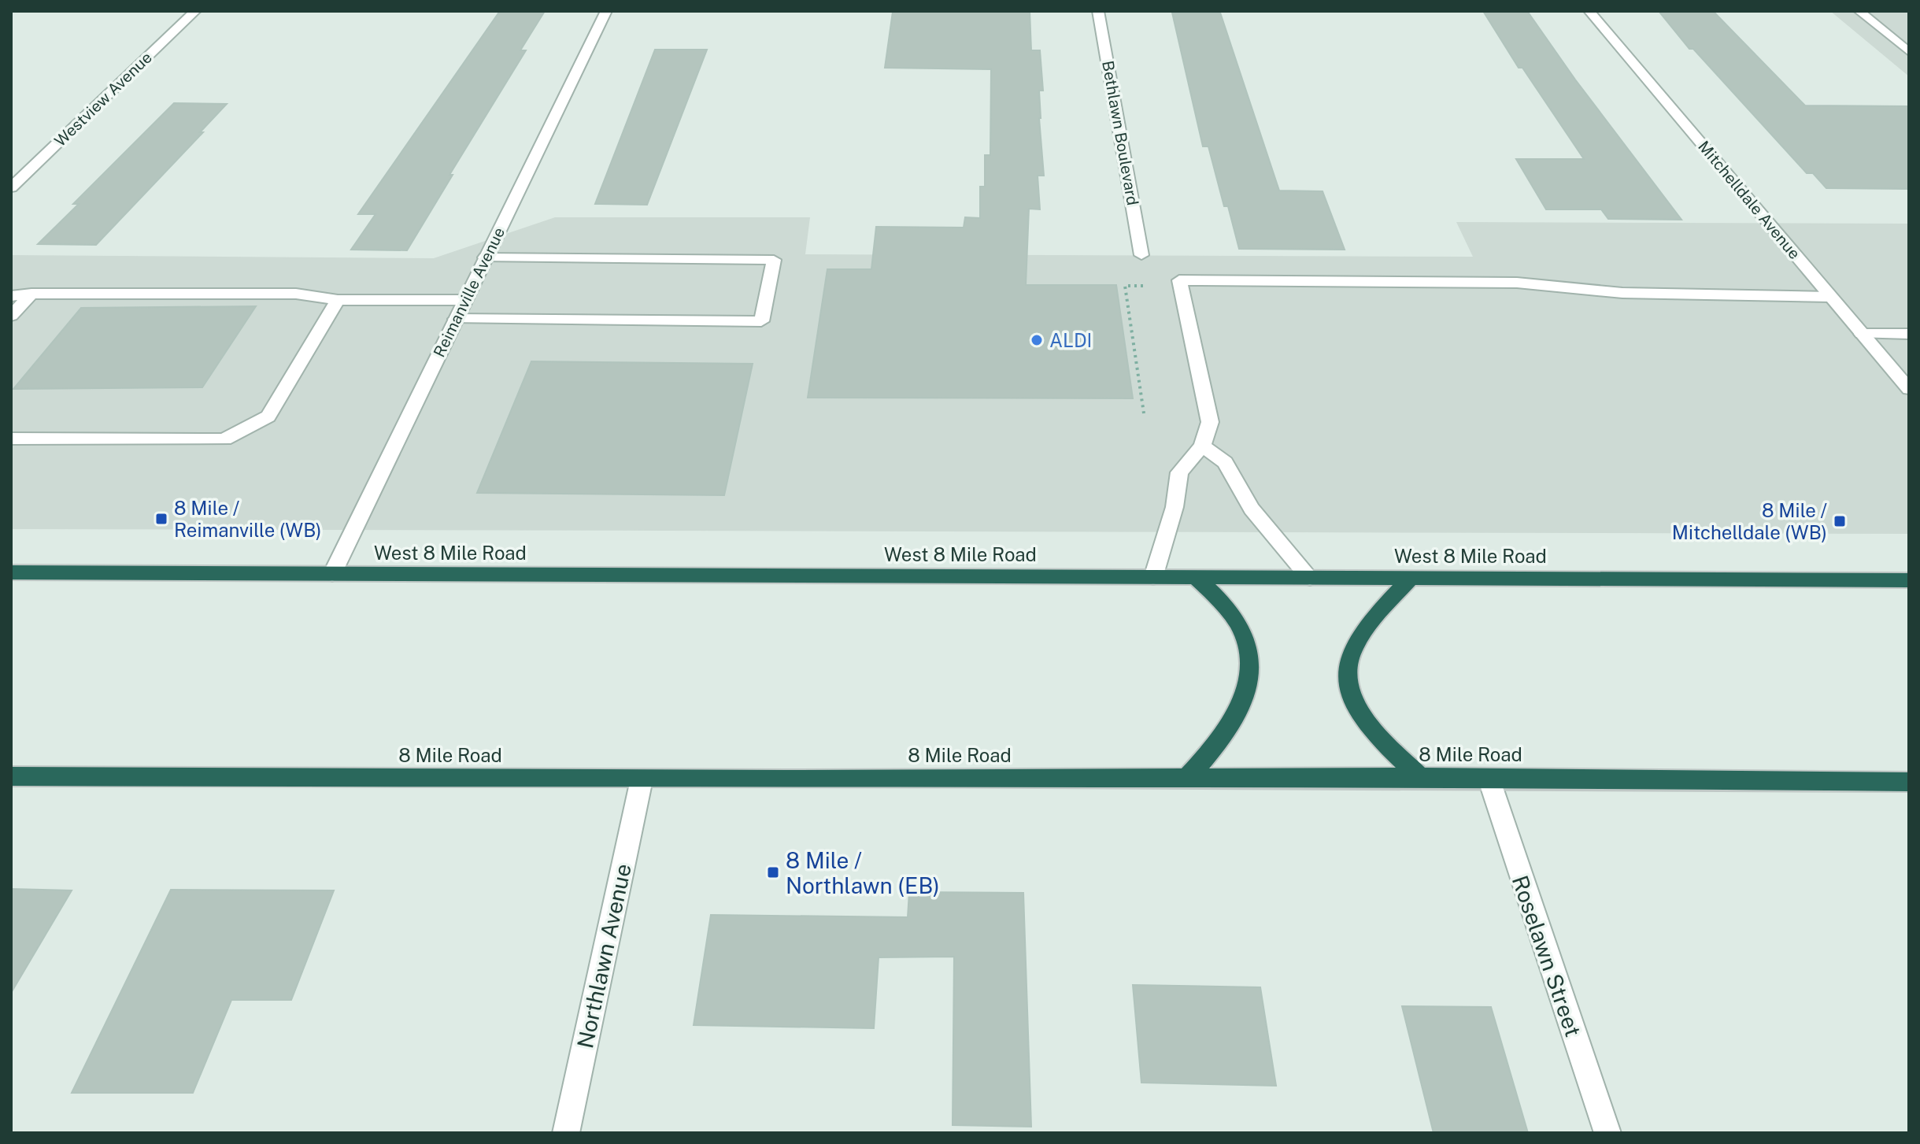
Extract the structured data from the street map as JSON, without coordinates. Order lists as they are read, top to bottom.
{
  "streets": {
    "highway": ["West 8 Mile Road", "8 Mile Road"],
    "street": [
      "Westview Avenue",
      "Bethlawn Boulevard",
      "Mitchelldale Avenue",
      "Reimanville Avenue",
      "Northlawn Avenue",
      "Roselawn Street"
    ]
  },
  "crossings": [
    ["Reimanville Avenue", "West 8 Mile Road"],
    ["8 Mile Road", "Northlawn Avenue"],
    ["8 Mile Road", "Roselawn Street"]
  ],
  "places": {
    "other": ["ALDI"],
    "transit": ["8 Mile / Reimanville (WB)", "8 Mile / Mitchelldale (WB)", "8 Mile / Northlawn (EB)"]
  }
}
